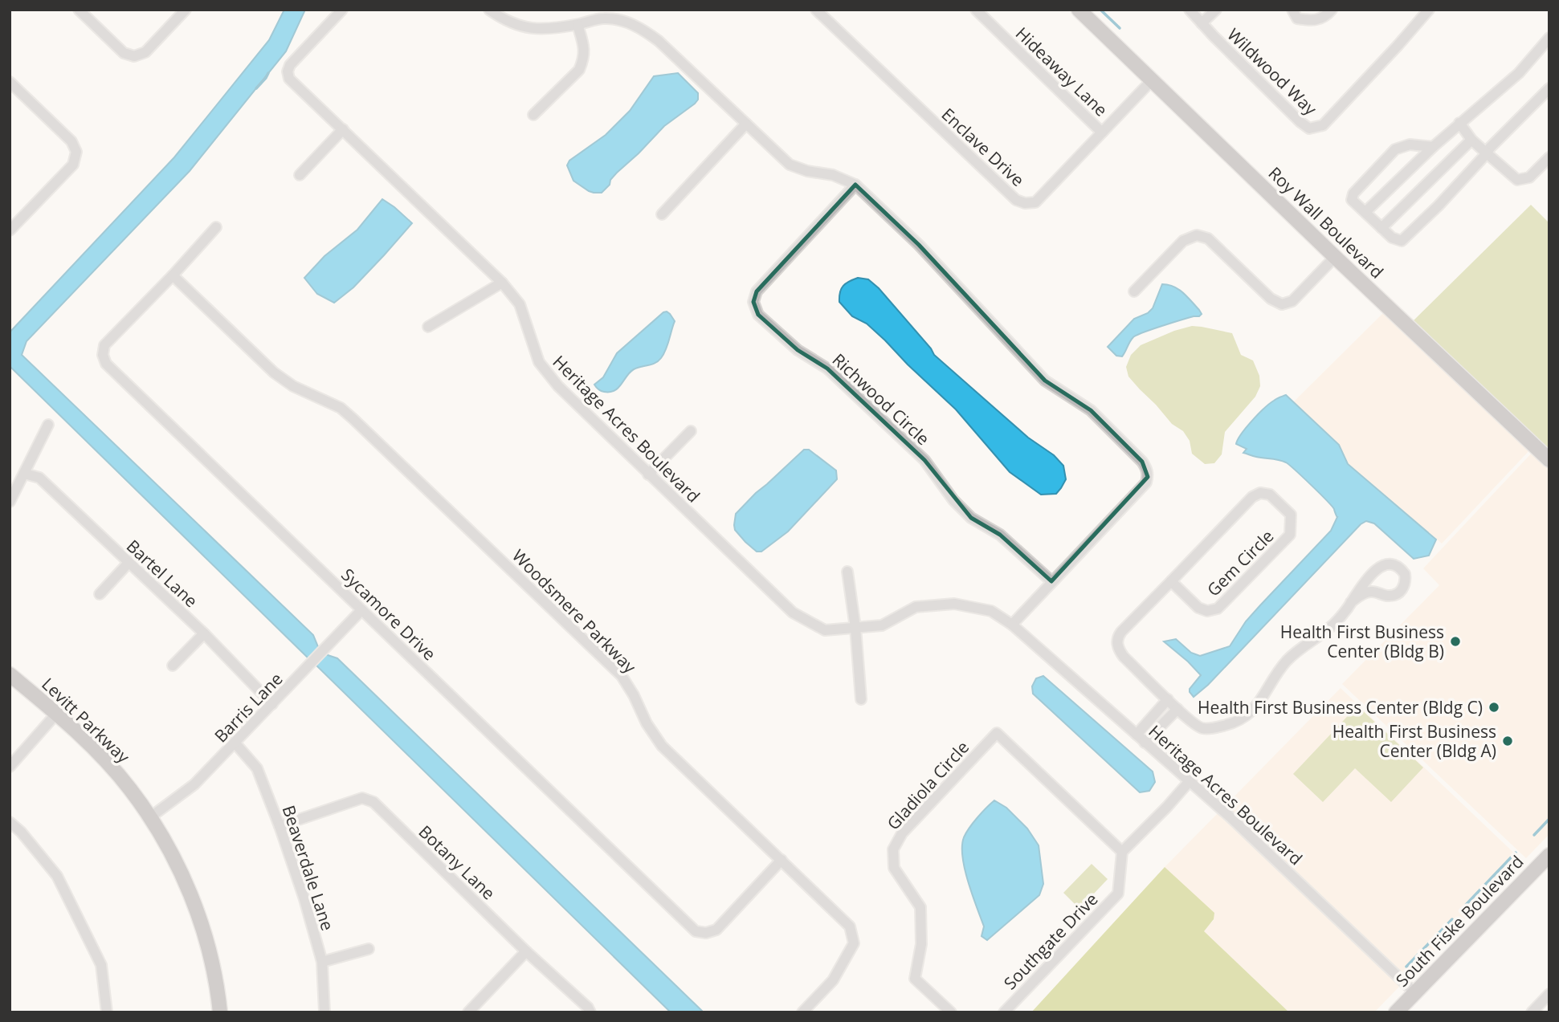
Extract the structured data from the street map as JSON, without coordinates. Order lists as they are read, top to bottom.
{
  "streets": {
    "street": [
      "Hideaway Lane",
      "Wildwood Way",
      "Enclave Drive",
      "Roy Wall Boulevard",
      "Richwood Circle",
      "Heritage Acres Boulevard",
      "Gem Circle",
      "Bartel Lane",
      "Woodsmere Parkway",
      "Sycamore Drive",
      "Barris Lane",
      "Levitt Parkway",
      "Gladiola Circle",
      "Botany Lane",
      "Beaverdale Lane",
      "South Fiske Boulevard",
      "Southgate Drive"
    ]
  },
  "crossings": [
    ["Hideaway Lane", "Enclave Drive"],
    ["Enclave Drive", "Roy Wall Boulevard"],
    ["Heritage Acres Boulevard", "South Fiske Boulevard"],
    ["Bartel Lane", "Barris Lane"],
    ["Woodsmere Parkway", "Sycamore Drive"],
    ["Sycamore Drive", "Barris Lane"],
    ["Barris Lane", "Levitt Parkway"],
    ["Barris Lane", "Beaverdale Lane"],
    ["Gladiola Circle", "Southgate Drive"],
    ["Botany Lane", "Beaverdale Lane"]
  ],
  "places": ["Health First Business Center (Bldg B)", "Health First Business Center (Bldg C)", "Health First Business Center (Bldg A)"]
}
